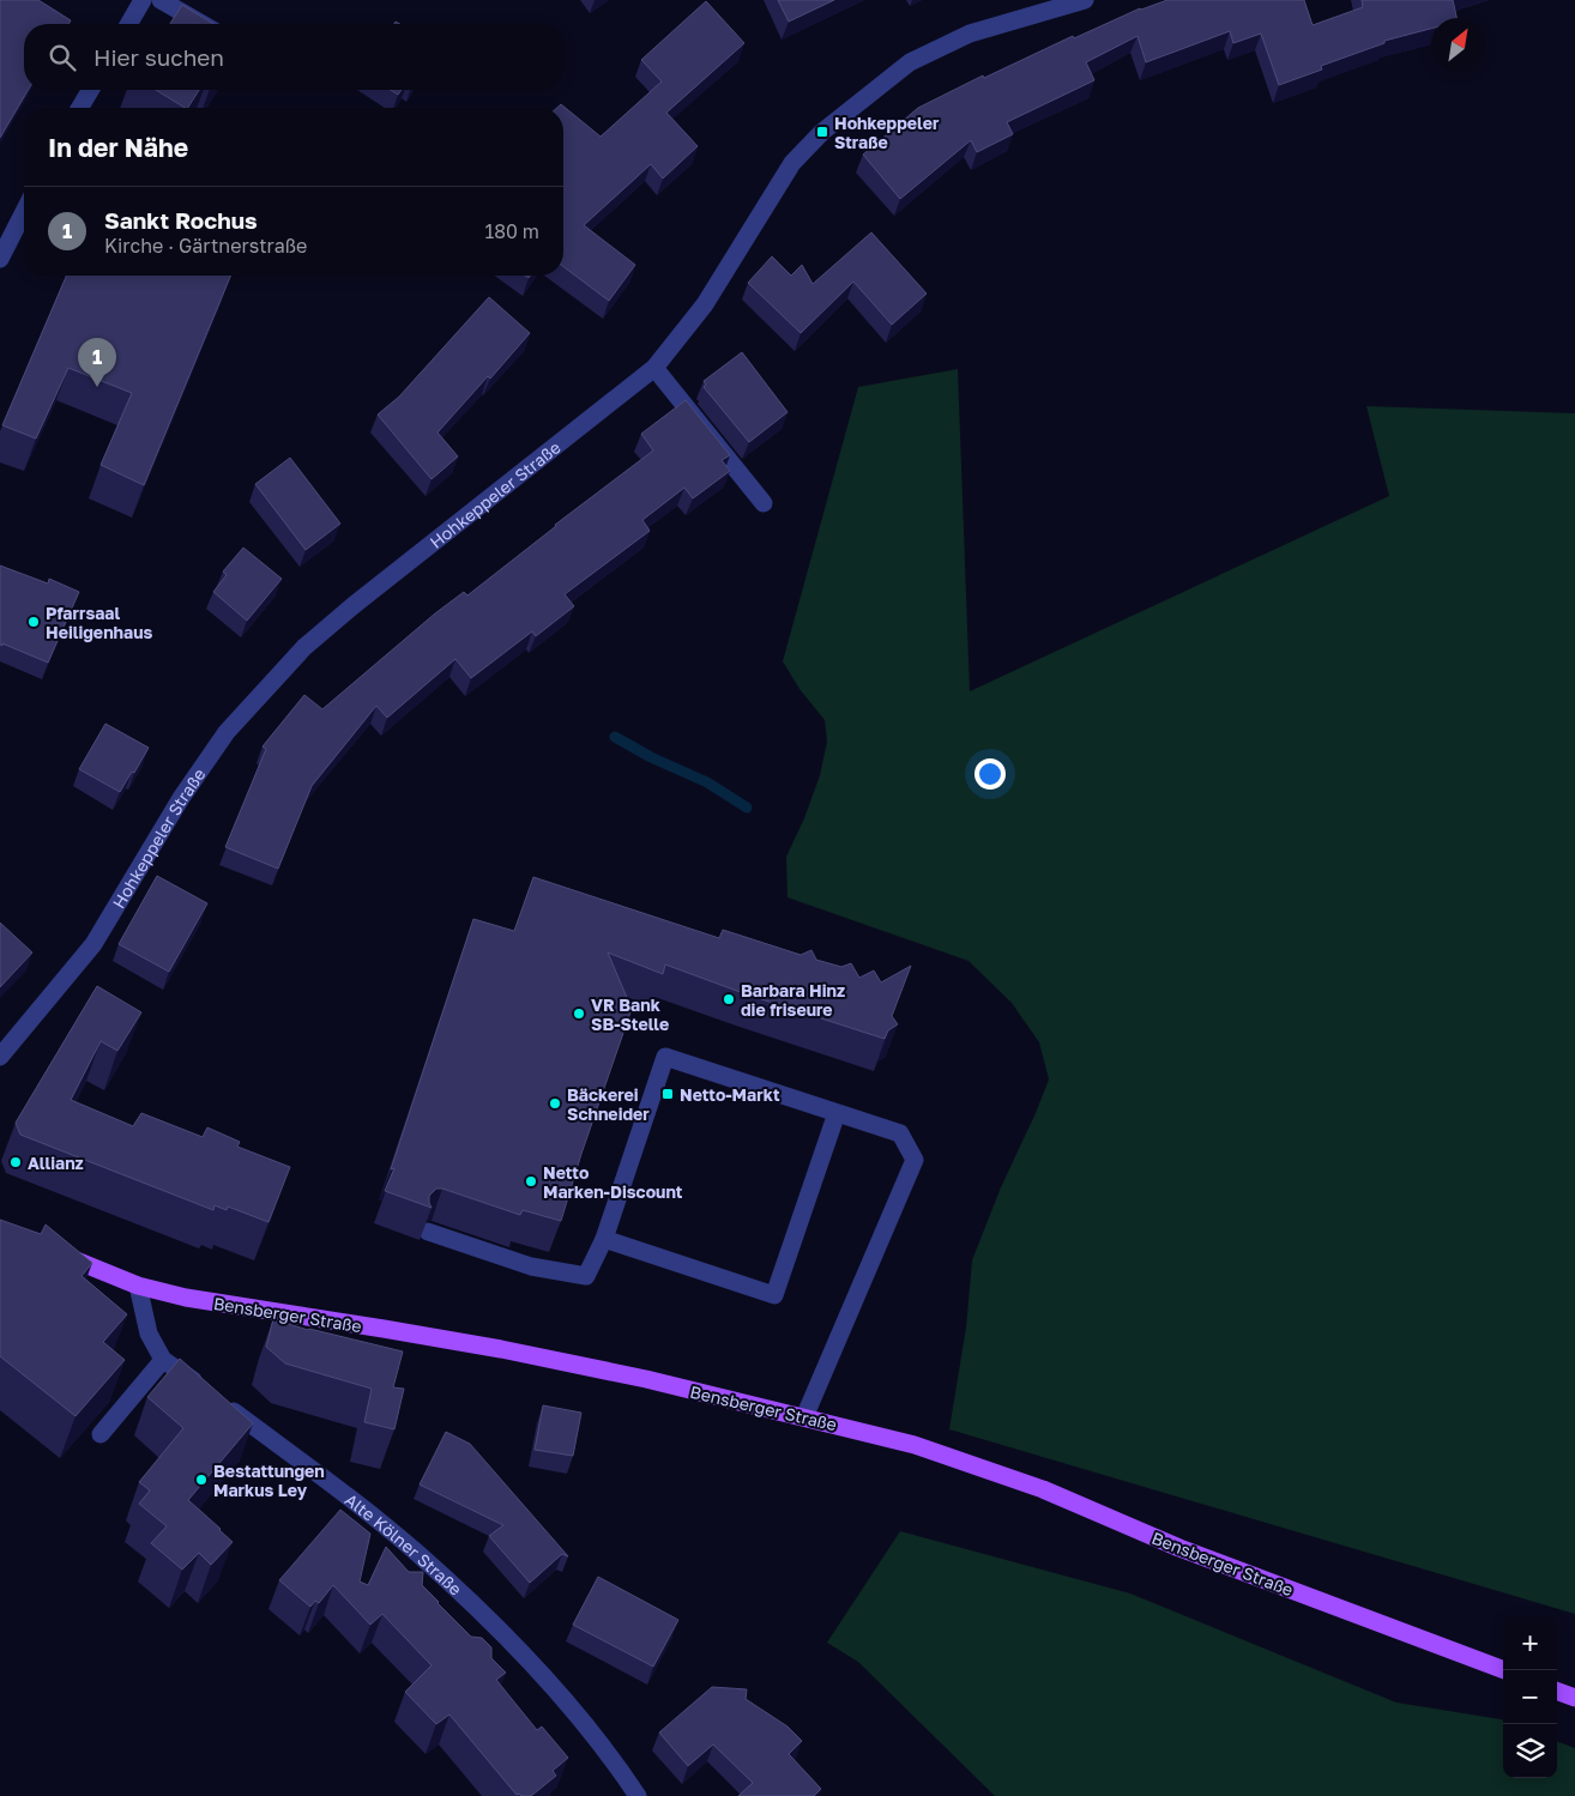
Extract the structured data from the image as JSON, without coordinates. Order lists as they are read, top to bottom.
{
  "streets": {
    "main road": ["Bensberger Straße"],
    "street": ["Hohkeppeler Straße", "Alte Kölner Straße"]
  },
  "places": {
    "transit": ["Hohkeppeler Straße", "Netto-Markt"],
    "other": [
      "Pfarrsaal Heiligenhaus",
      "Barbara Hinz die friseure",
      "VR Bank SB-Stelle",
      "Bäckerei Schneider",
      "Allianz",
      "Netto Marken-Discount",
      "Bestattungen Markus Ley"
    ]
  },
  "north": "top right",
  "page": {
    "search": "Hier suchen",
    "heading": "In der Nähe",
    "list": [
      {
        "mark": "1",
        "name": "Sankt Rochus",
        "note": "Kirche · Gärtnerstraße",
        "value": "180 m"
      }
    ],
    "pins": "1",
    "map_buttons": ["+", "−"]
  }
}
